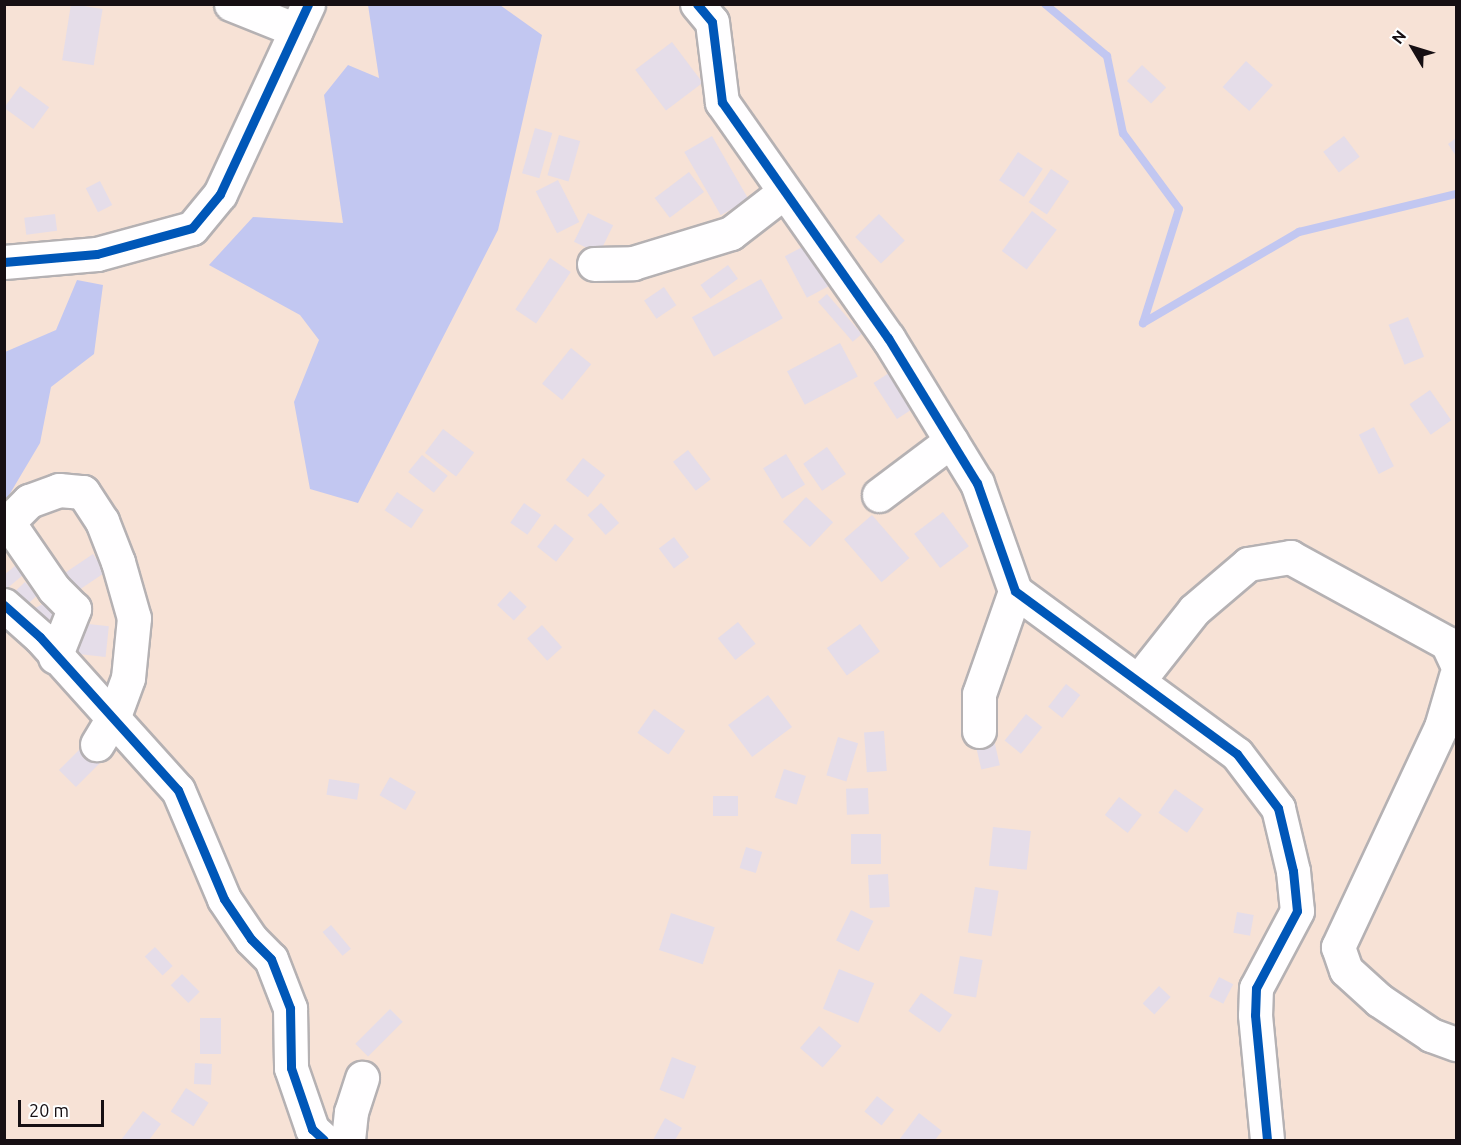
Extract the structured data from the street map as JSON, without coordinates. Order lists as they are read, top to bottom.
{
  "scale_bar": "20 m",
  "north": "top left"
}
